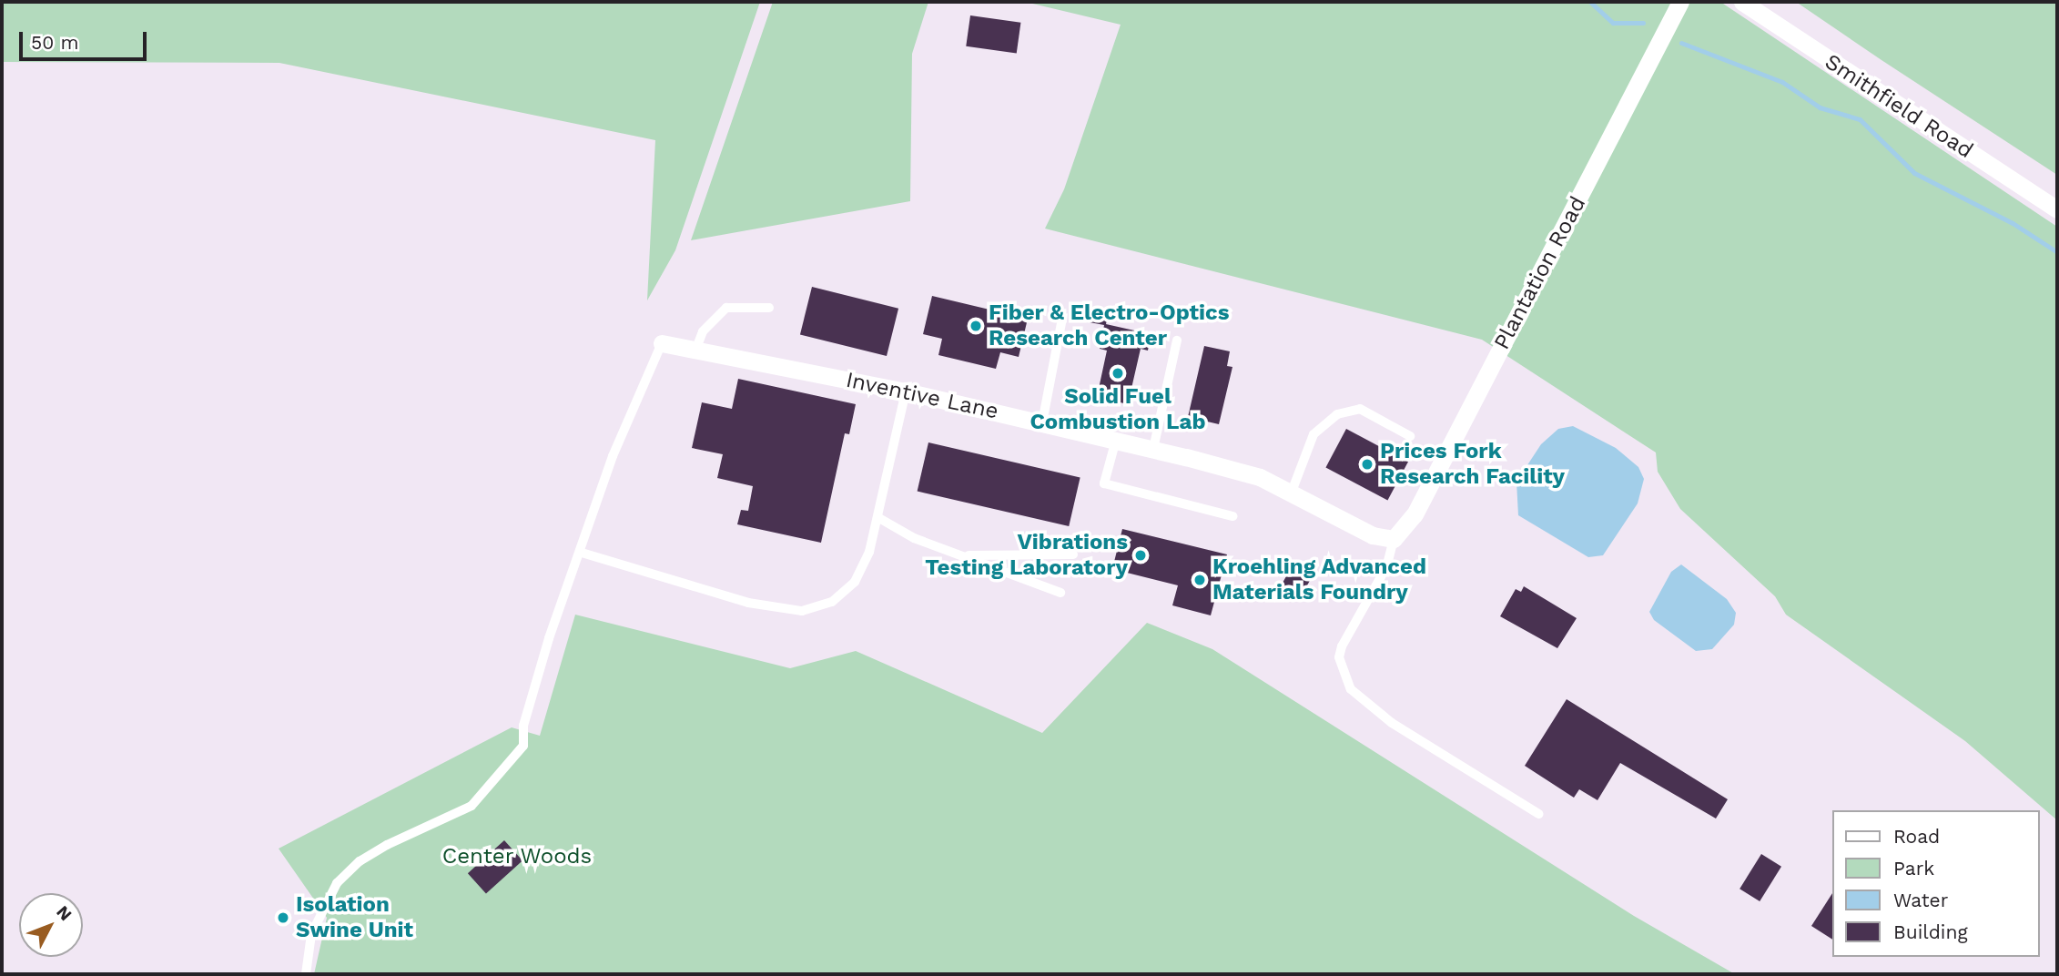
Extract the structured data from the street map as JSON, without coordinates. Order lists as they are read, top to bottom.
{
  "streets": {
    "street": ["Smithfield Road", "Plantation Road", "Inventive Lane"]
  },
  "crossings": [
    ["Plantation Road", "Inventive Lane"]
  ],
  "parks": ["Center Woods"],
  "places": [
    "Fiber & Electro-Optics Research Center",
    "Solid Fuel Combustion Lab",
    "Prices Fork Research Facility",
    "Vibrations Testing Laboratory",
    "Kroehling Advanced Materials Foundry",
    "Isolation Swine Unit"
  ],
  "legend": [
    "Road",
    "Park",
    "Water",
    "Building"
  ],
  "scale_bar": "50 m",
  "north": "top right"
}
